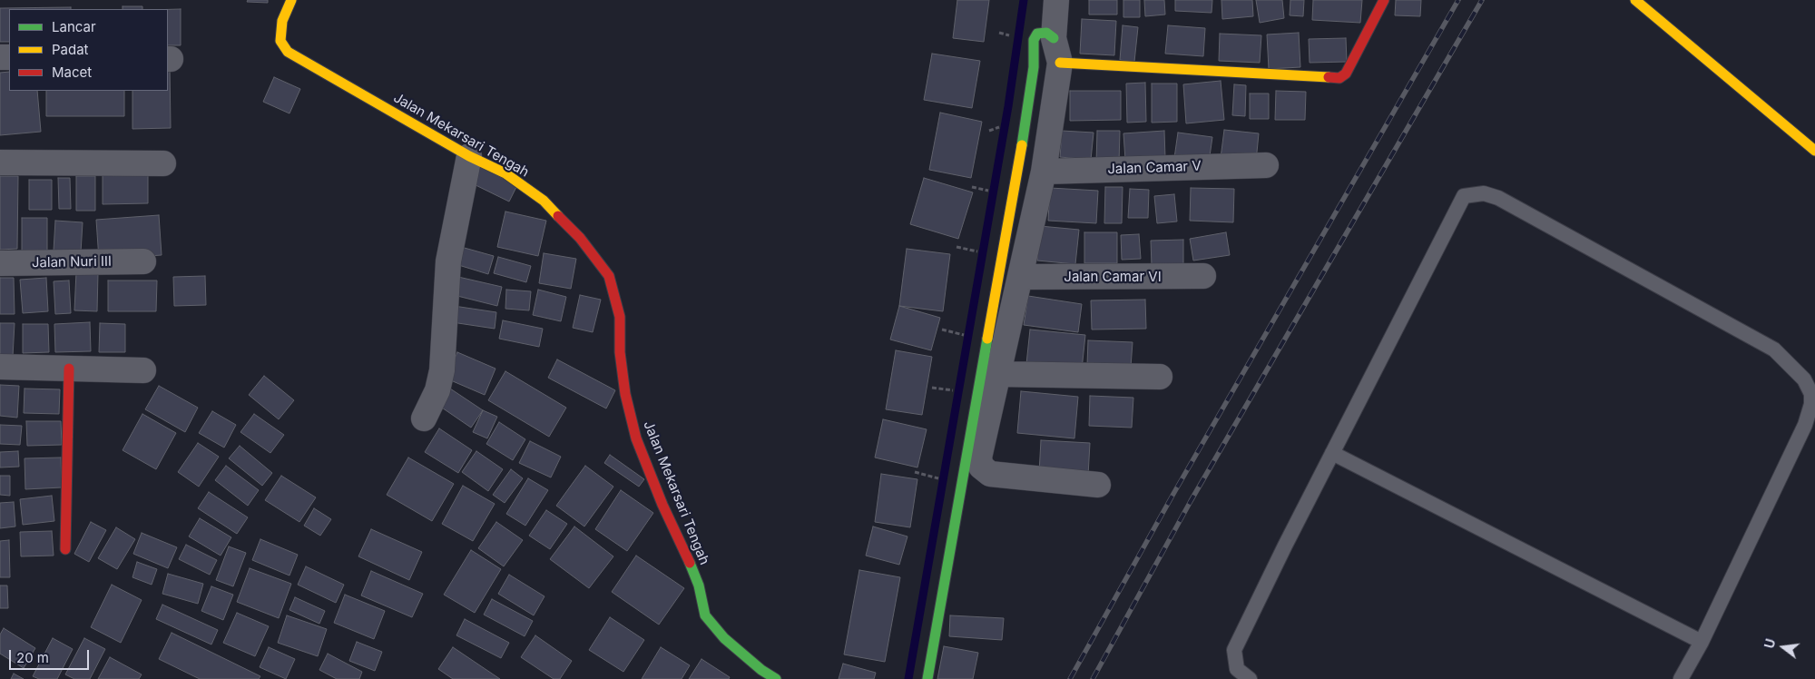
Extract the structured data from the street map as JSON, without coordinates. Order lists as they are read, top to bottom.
{
  "streets": {
    "street": [
      "Jalan Mekarsari Tengah",
      "Jalan Camar V",
      "Jalan Nuri III",
      "Jalan Camar VI"
    ]
  },
  "legend": ["Lancar", "Padat", "Macet"],
  "scale_bar": "20 m",
  "north": "left"
}
